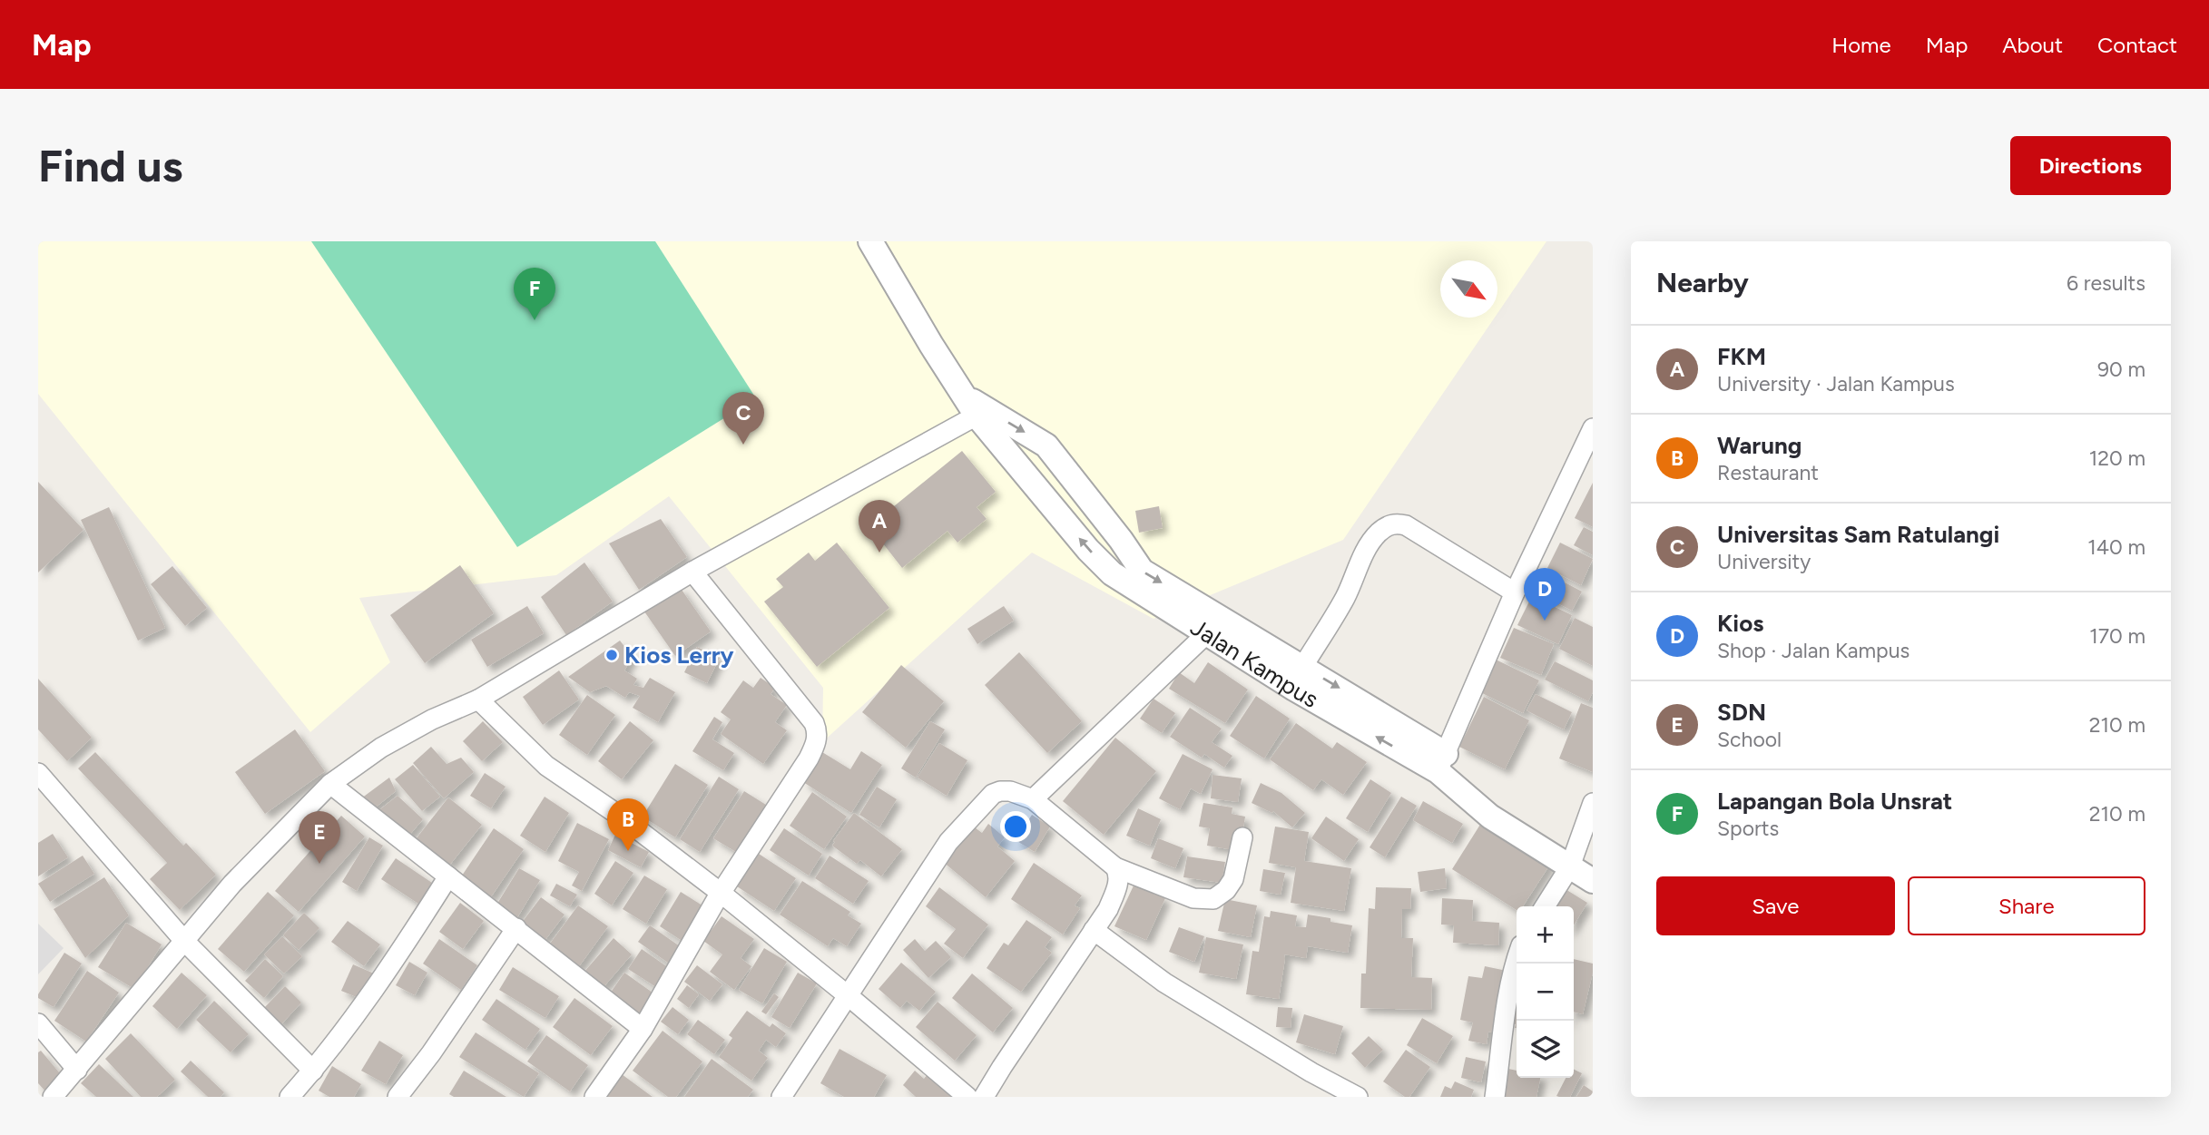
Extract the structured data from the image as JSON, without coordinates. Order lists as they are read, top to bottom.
{
  "streets": {
    "street": ["Jalan Kampus"]
  },
  "places": ["Kios Lerry"],
  "north": "bottom right",
  "page": {
    "header": "Map",
    "nav": [
      "Home",
      "Map",
      "About",
      "Contact"
    ],
    "buttons": [
      "Directions",
      ["Save", "Share"]
    ],
    "title": "Find us",
    "heading": ["Nearby", "6 results"],
    "pins": [
      "F",
      "C",
      "A",
      "D",
      "B",
      "E"
    ],
    "list": [
      {
        "mark": "A",
        "name": "FKM",
        "note": "University · Jalan Kampus",
        "value": "90 m"
      },
      {
        "mark": "B",
        "name": "Warung",
        "note": "Restaurant",
        "value": "120 m"
      },
      {
        "mark": "C",
        "name": "Universitas Sam Ratulangi",
        "note": "University",
        "value": "140 m"
      },
      {
        "mark": "D",
        "name": "Kios",
        "note": "Shop · Jalan Kampus",
        "value": "170 m"
      },
      {
        "mark": "E",
        "name": "SDN",
        "note": "School",
        "value": "210 m"
      },
      {
        "mark": "F",
        "name": "Lapangan Bola Unsrat",
        "note": "Sports",
        "value": "210 m"
      }
    ],
    "map_buttons": ["+", "−"]
  }
}
